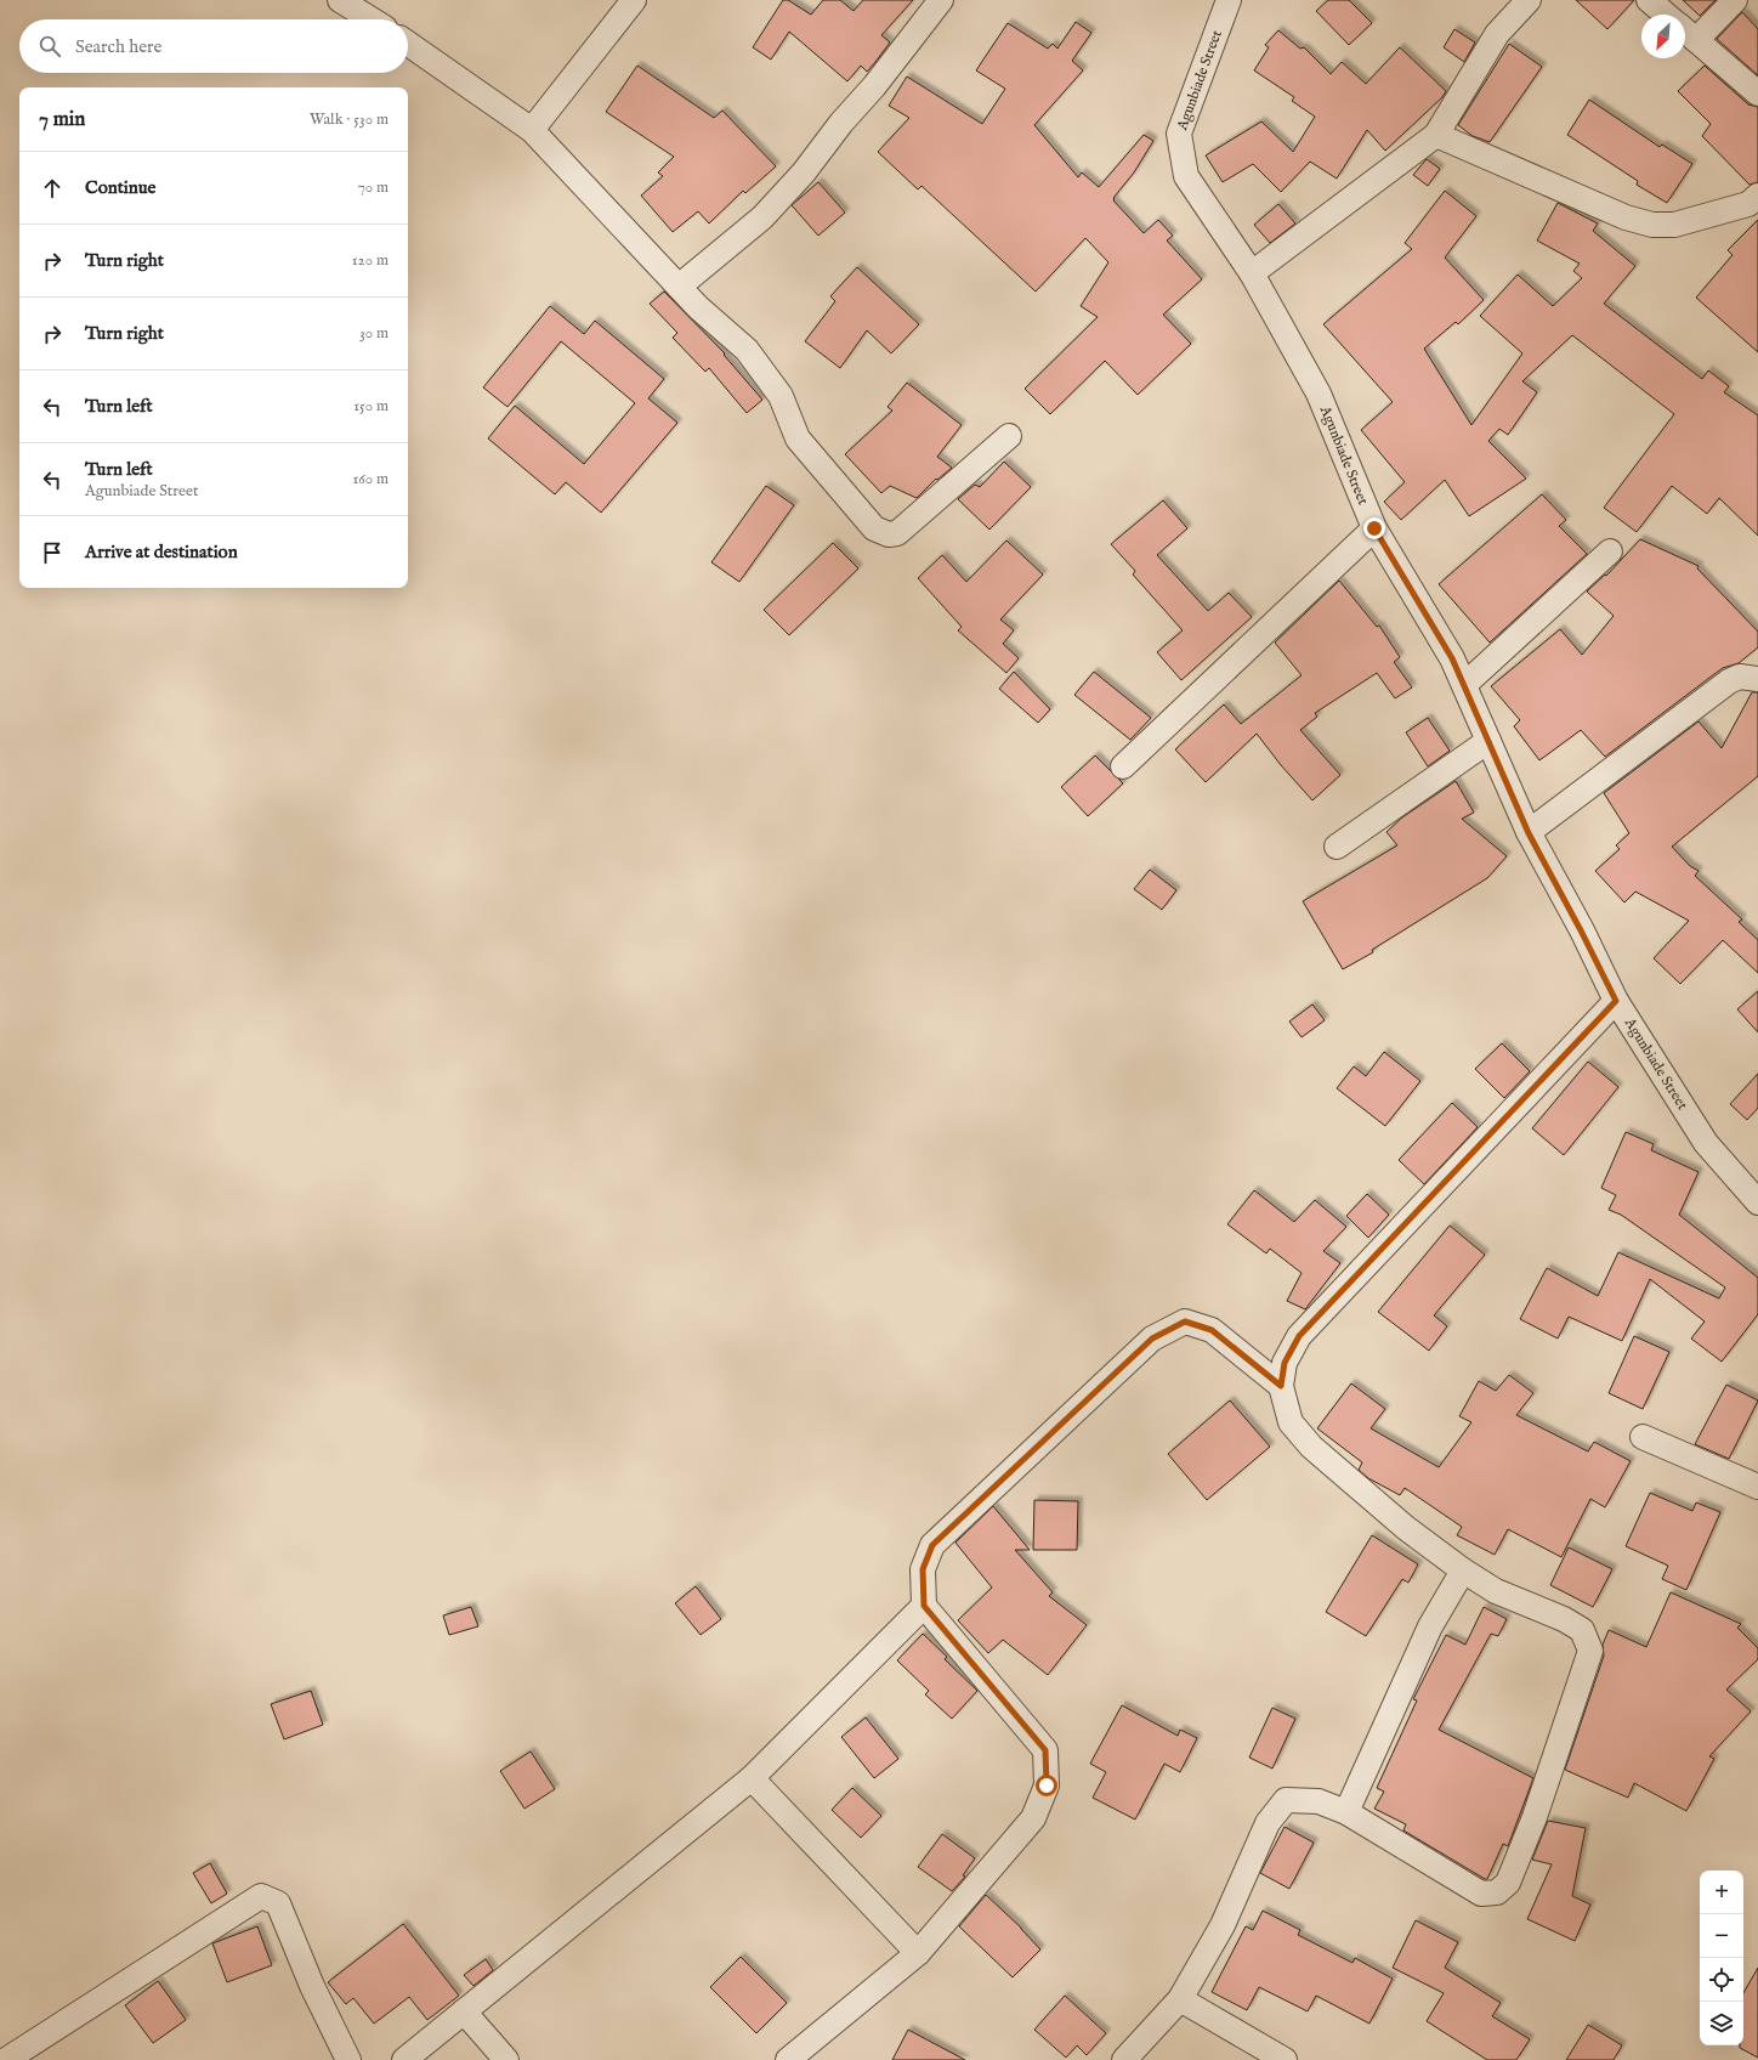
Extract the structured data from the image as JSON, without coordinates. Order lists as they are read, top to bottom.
{
  "streets": {
    "street": ["Agunbiade Street"]
  },
  "north": "bottom left",
  "page": {
    "search": "Search here",
    "heading": ["7 min", "Walk · 530 m"],
    "list": [
      ["Continue", "70 m"],
      ["Turn right", "120 m"],
      ["Turn right", "30 m"],
      ["Turn left", "150 m"],
      ["Turn left", "Agunbiade Street", "160 m"],
      "Arrive at destination"
    ],
    "map_buttons": ["+", "−"]
  }
}
